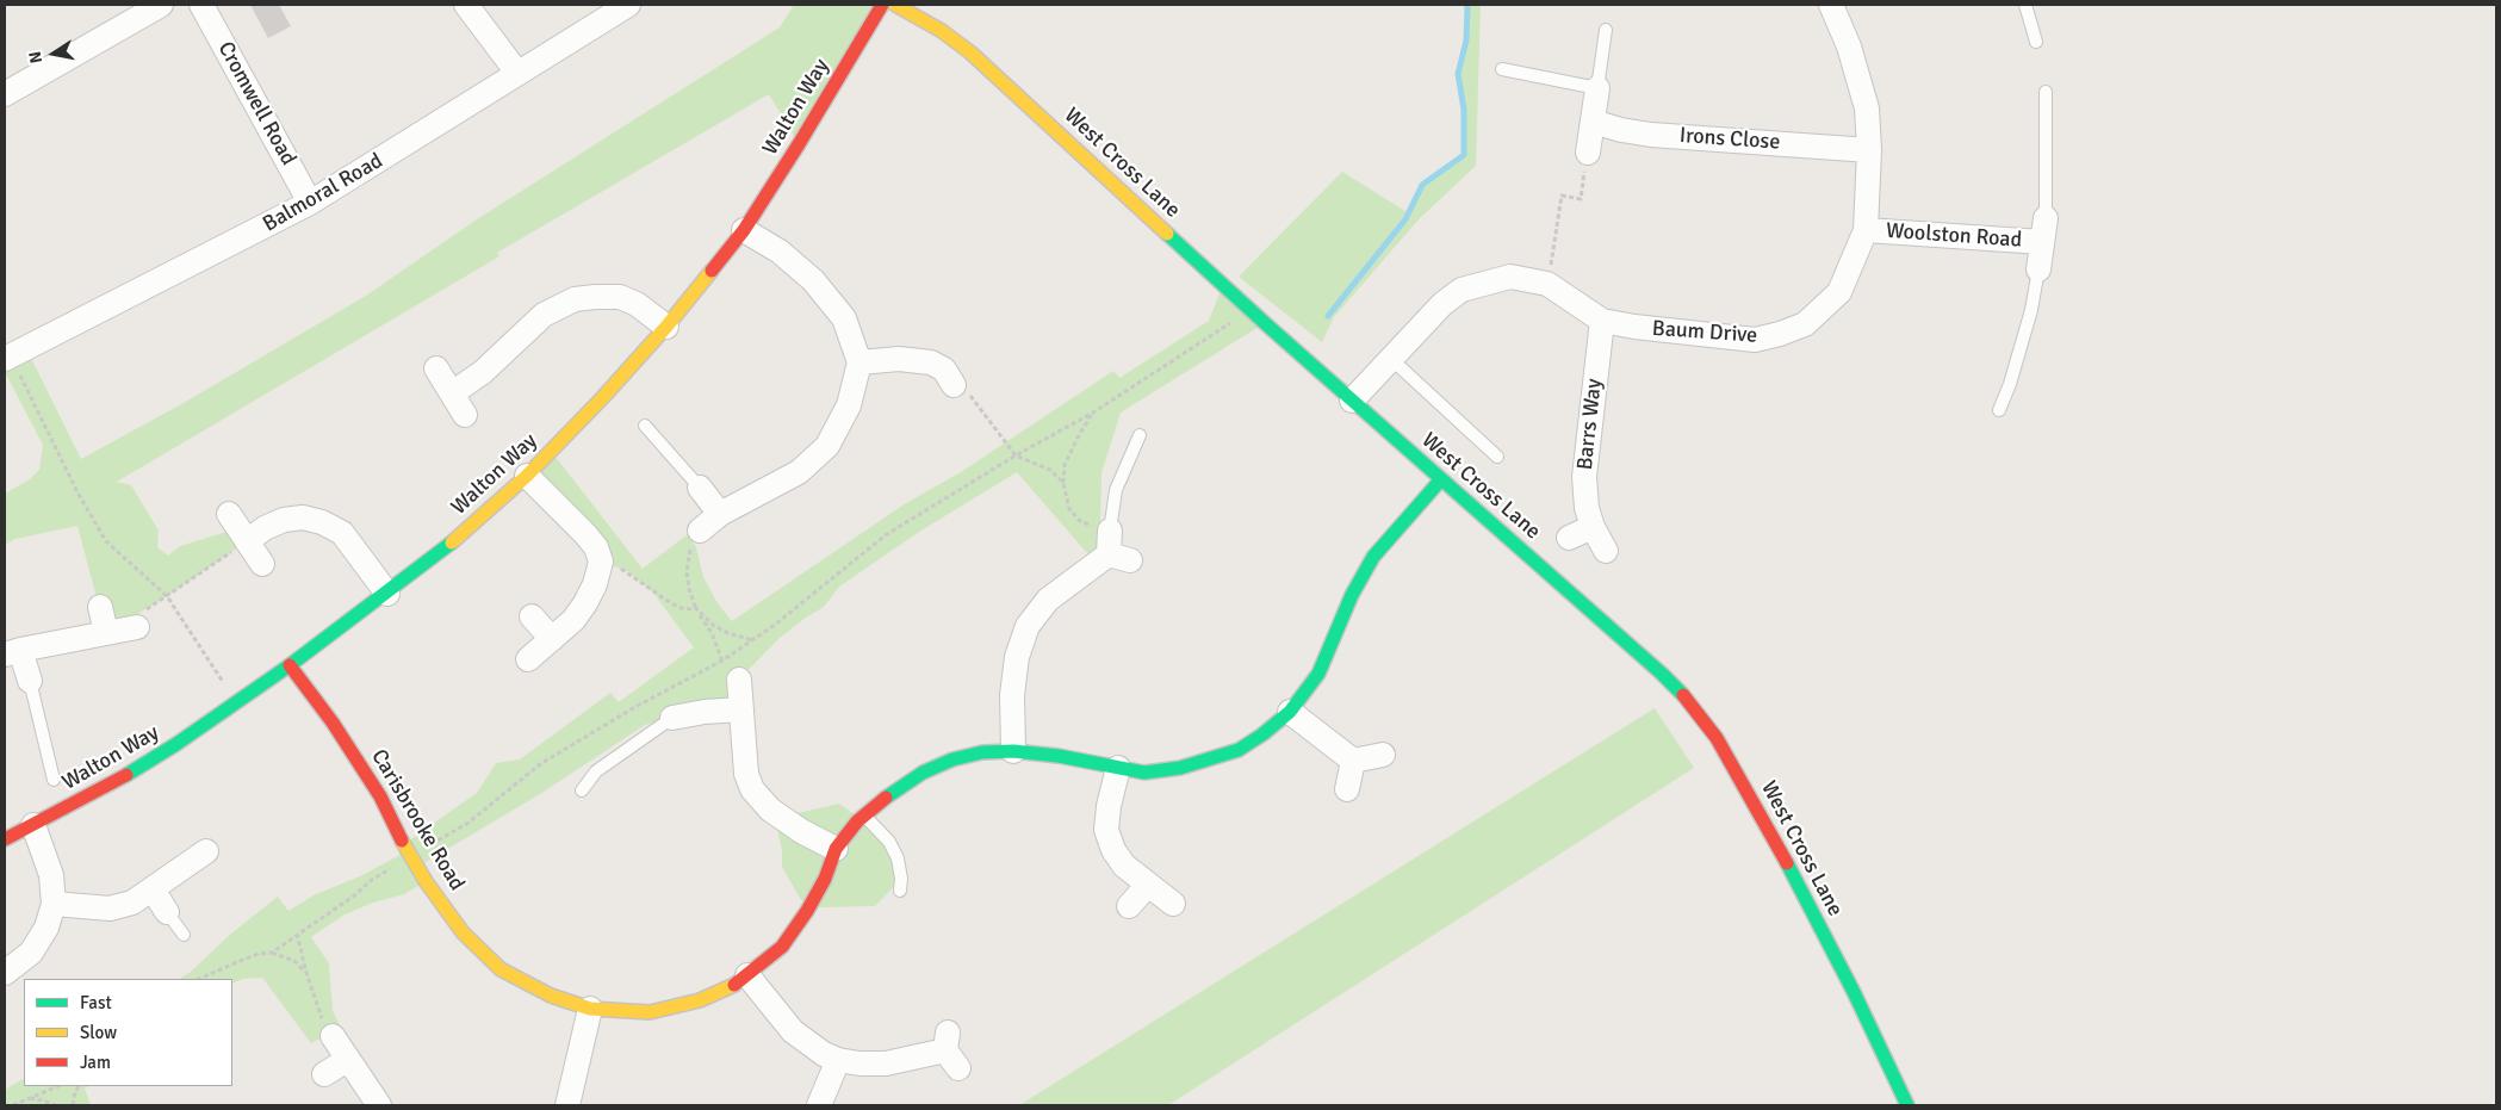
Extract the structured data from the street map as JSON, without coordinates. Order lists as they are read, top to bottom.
{
  "streets": {
    "street": [
      "Cromwell Road",
      "Walton Way",
      "Irons Close",
      "West Cross Lane",
      "Balmoral Road",
      "Woolston Road",
      "Baum Drive",
      "Barrs Way",
      "Carisbrooke Road"
    ]
  },
  "crossings": [
    ["Cromwell Road", "Balmoral Road"],
    ["Walton Way", "Carisbrooke Road"],
    ["Irons Close", "Baum Drive"],
    ["West Cross Lane", "Baum Drive"],
    ["West Cross Lane", "Carisbrooke Road"],
    ["Woolston Road", "Baum Drive"],
    ["Baum Drive", "Barrs Way"]
  ],
  "legend": ["Fast", "Slow", "Jam"],
  "north": "left"
}
